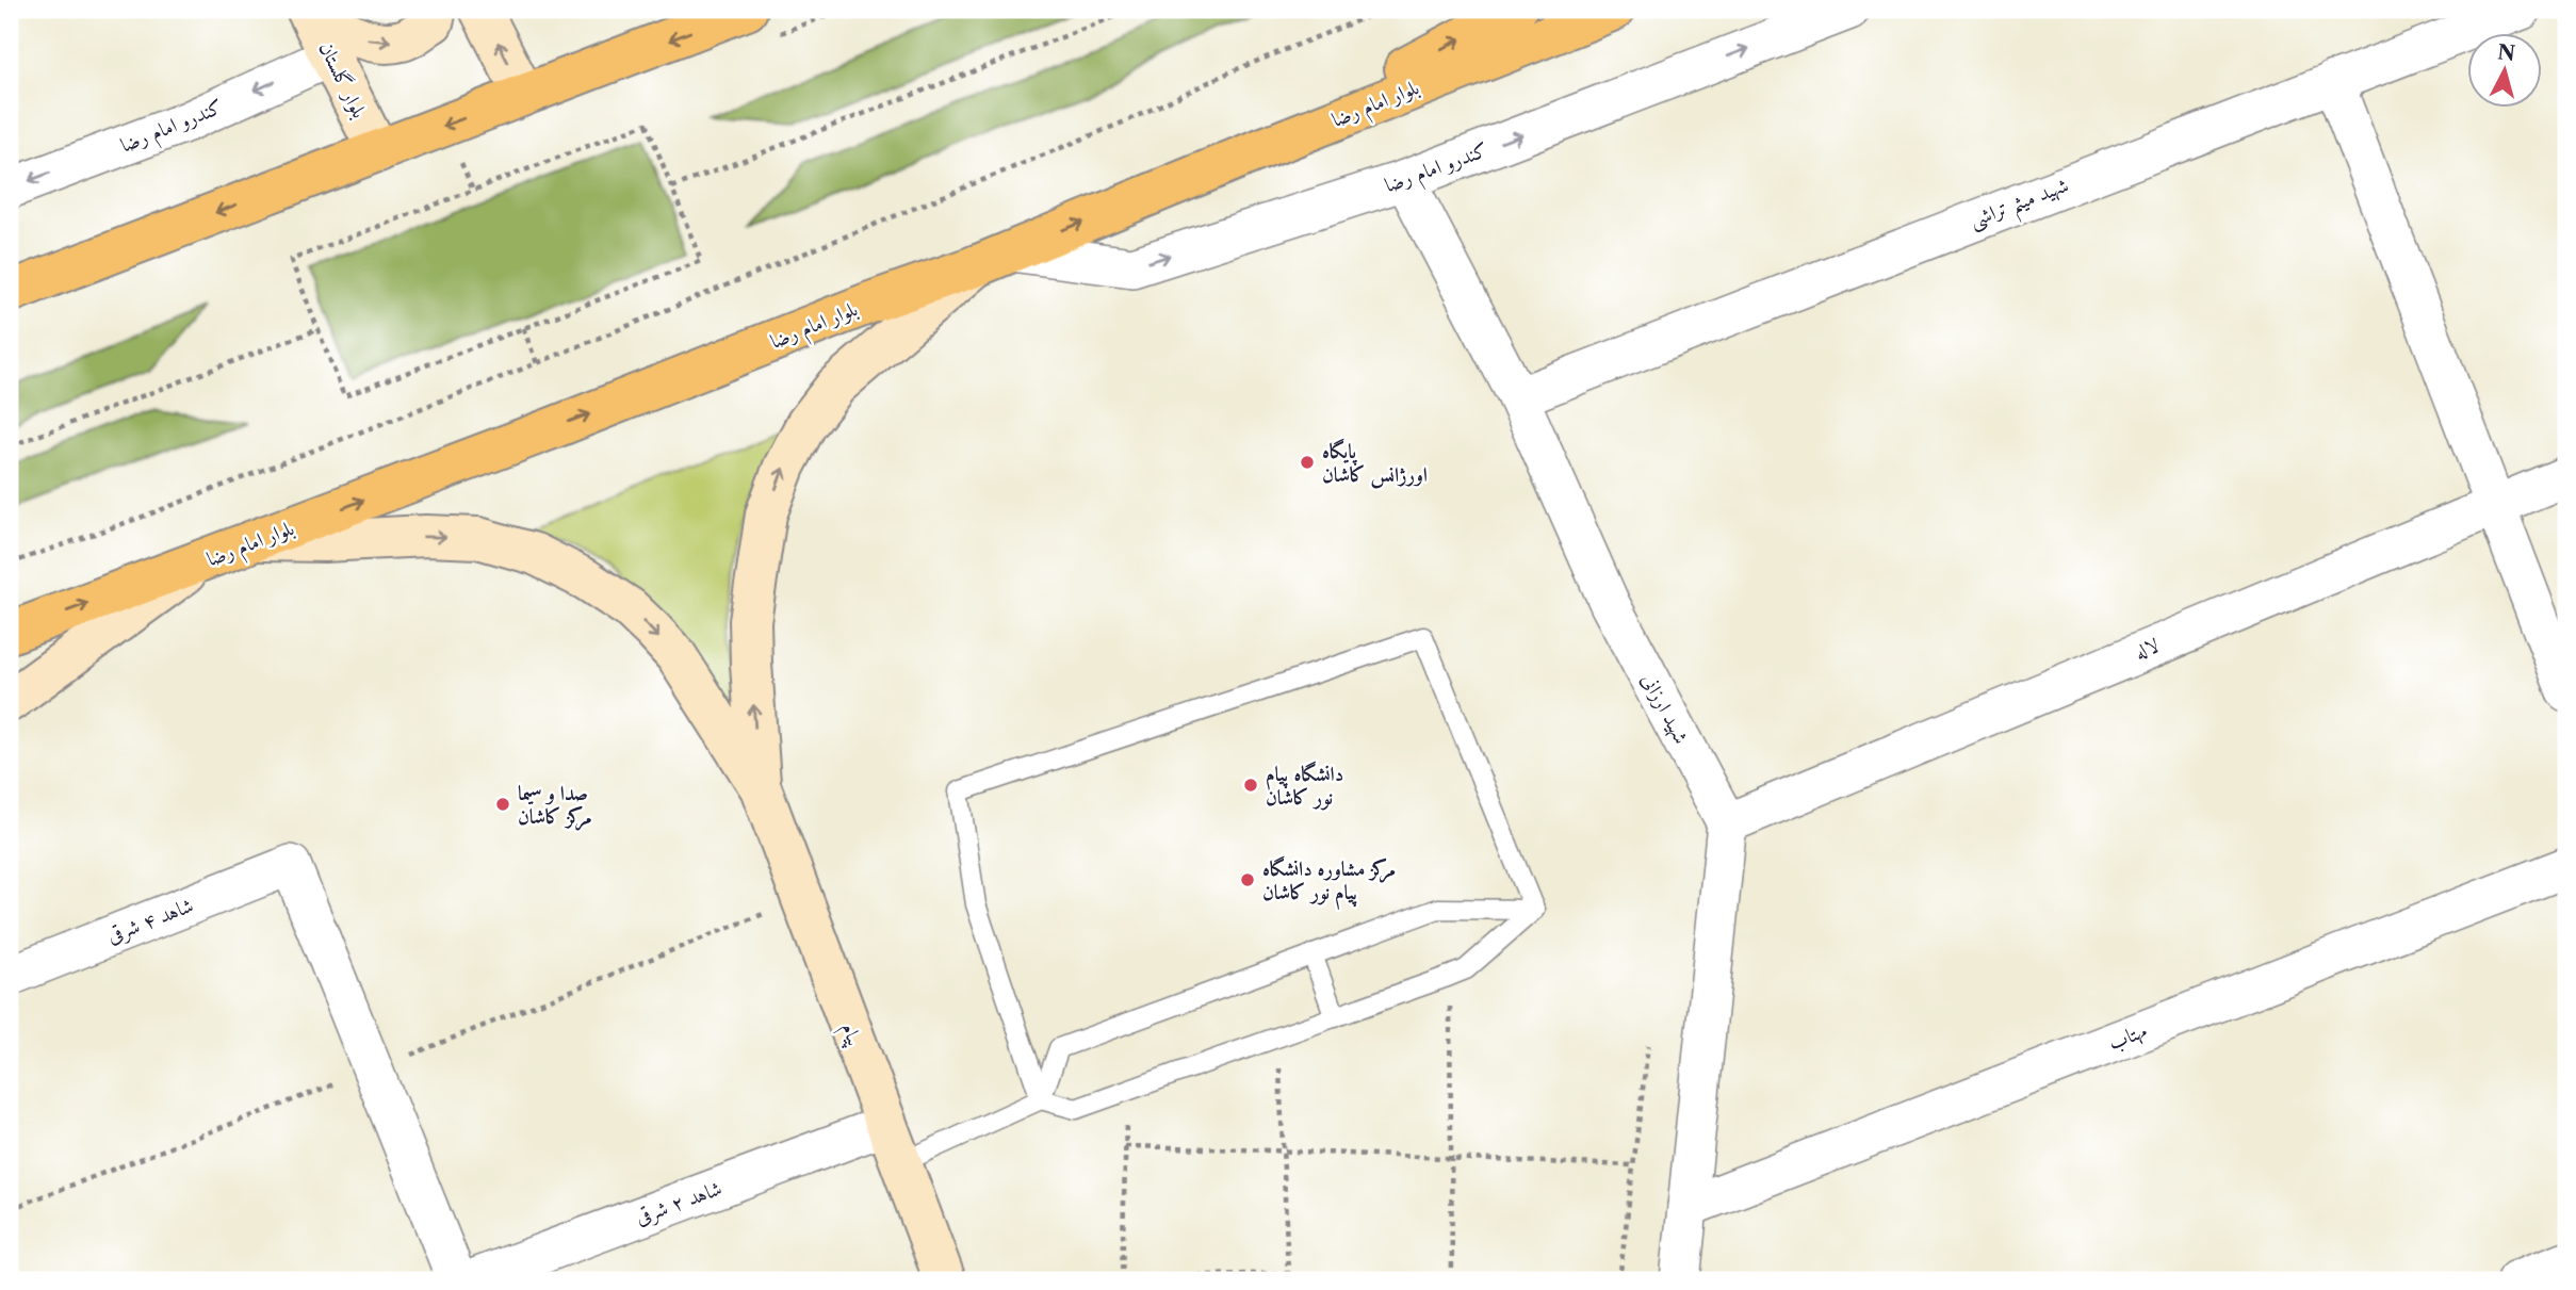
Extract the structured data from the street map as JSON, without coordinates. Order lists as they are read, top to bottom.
{
  "streets": {
    "main road": ["بلوار گلستان", "بلوار امام رضا", "پیام"],
    "street": [
      "کندرو امام رضا",
      "شهید میثم تراشی",
      "لاله",
      "شهید ارزانی",
      "شاهد ۴ شرقی",
      "مهتاب",
      "شاهد ۲ شرقی"
    ]
  },
  "crossings": [
    ["بلوار گلستان", "کندرو امام رضا"],
    ["بلوار امام رضا", "کندرو امام رضا"],
    ["کندرو امام رضا", "شهید ارزانی"],
    ["شهید میثم تراشی", "شهید ارزانی"],
    ["لاله", "شهید ارزانی"],
    ["پیام", "شاهد ۲ شرقی"]
  ],
  "places": [
    "پایگاه اورژانس کاشان",
    "دانشگاه پیام نور کاشان",
    "صدا و سیما مرکز کاشان",
    "مرکز مشاوره دانشگاه پیام نور کاشان"
  ],
  "north": "top"
}
